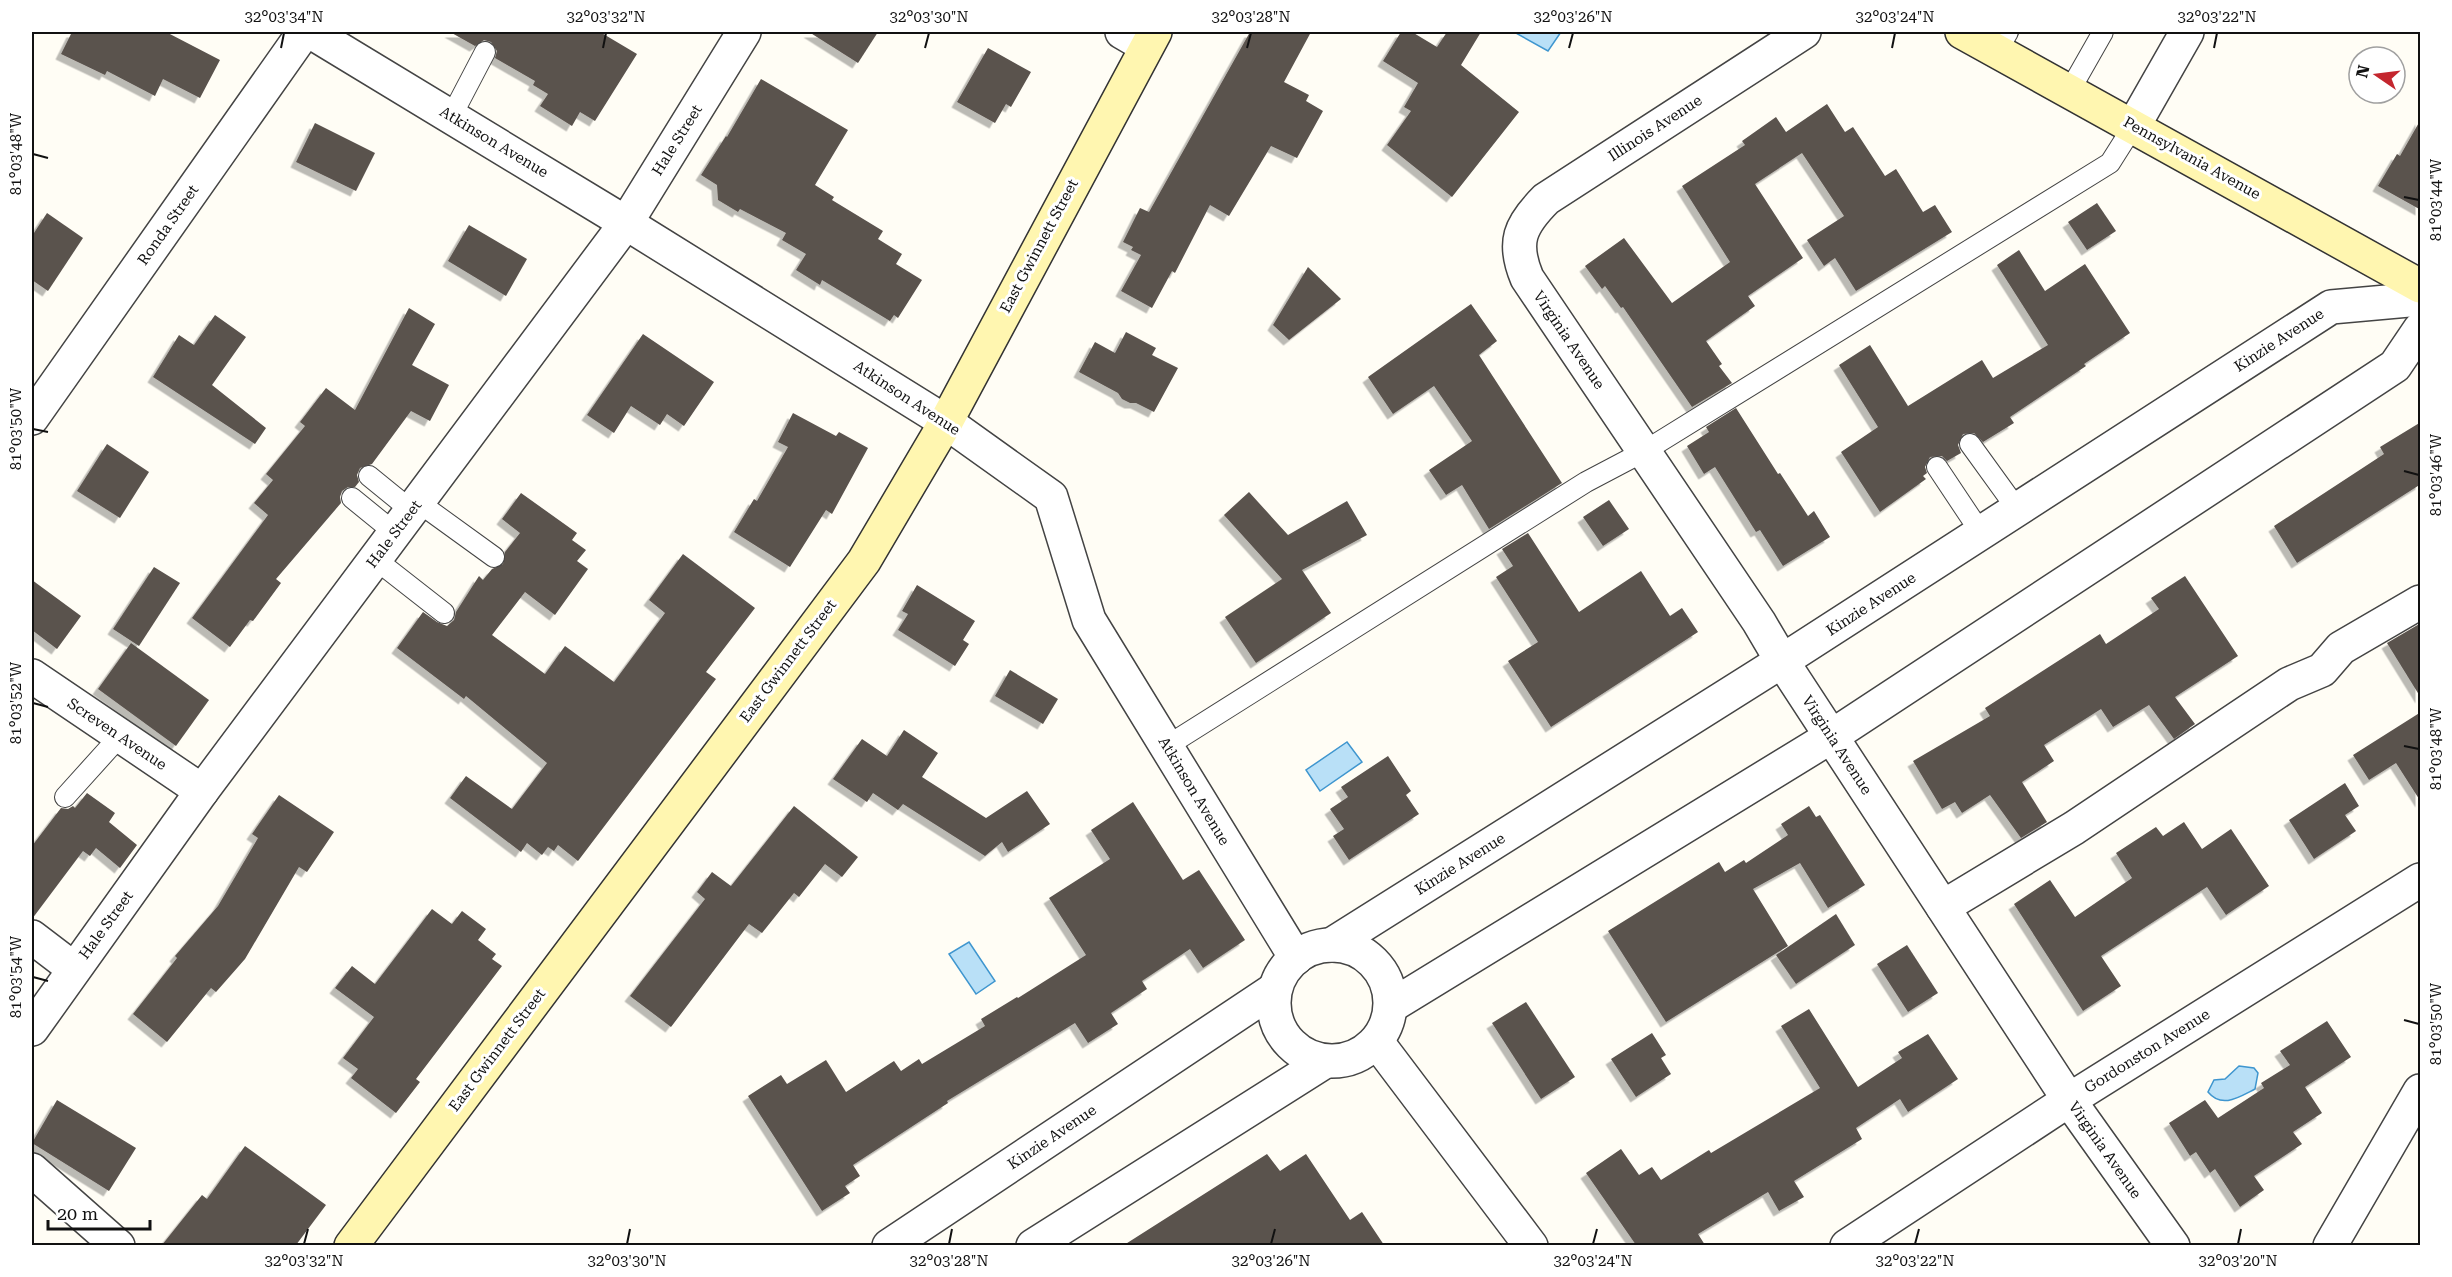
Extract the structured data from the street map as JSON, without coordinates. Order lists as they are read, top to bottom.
{
  "streets": {
    "main road": ["Pennsylvania Avenue", "East Gwinnett Street"],
    "street": [
      "Illinois Avenue",
      "Hale Street",
      "Atkinson Avenue",
      "Ronda Street",
      "Virginia Avenue",
      "Kinzie Avenue",
      "Screven Avenue",
      "Gordonston Avenue"
    ]
  },
  "crossings": [
    ["Illinois Avenue", "Virginia Avenue"],
    ["Hale Street", "Atkinson Avenue"],
    ["Hale Street", "Screven Avenue"],
    ["Atkinson Avenue", "East Gwinnett Street"],
    ["Atkinson Avenue", "Kinzie Avenue"],
    ["Virginia Avenue", "Kinzie Avenue"],
    ["Virginia Avenue", "Gordonston Avenue"]
  ],
  "scale_bar": "20 m",
  "north": "left",
  "coordinates": [
    "32°03'34\"N",
    "32°03'32\"N",
    "32°03'30\"N",
    "32°03'28\"N",
    "32°03'26\"N",
    "32°03'24\"N",
    "32°03'22\"N",
    "81°03'48\"W",
    "81°03'44\"W",
    "81°03'50\"W",
    "81°03'46\"W",
    "81°03'52\"W",
    "81°03'54\"W",
    "32°03'20\"N"
  ]
}
